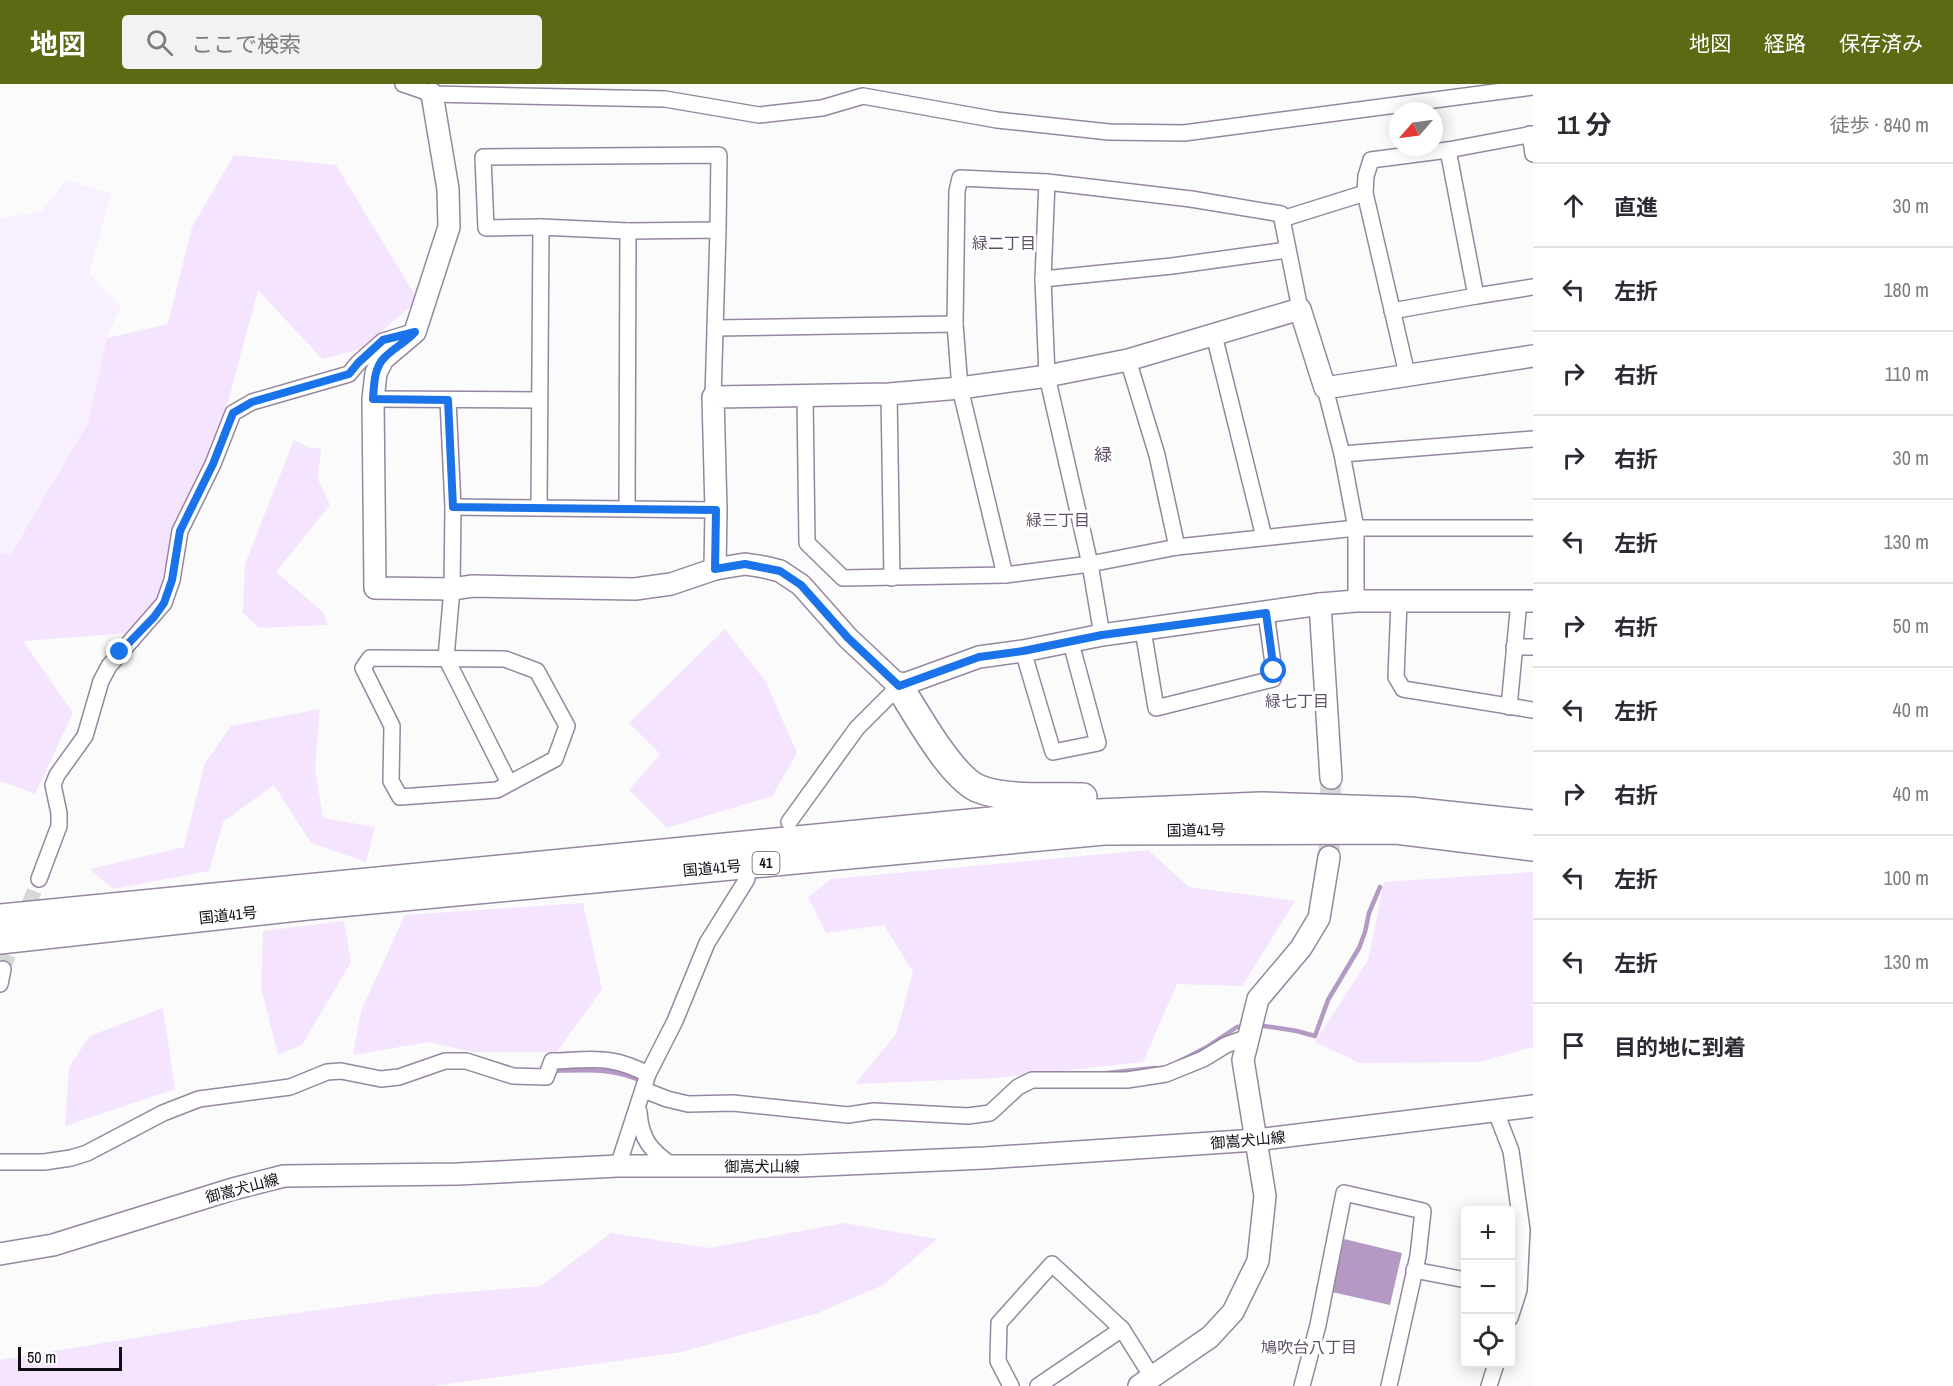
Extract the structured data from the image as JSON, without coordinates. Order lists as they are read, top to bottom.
{
  "streets": {
    "highway": ["国道41号", "41"],
    "street": ["御嵩犬山線"]
  },
  "districts": [
    "緑二丁目",
    "緑",
    "緑三丁目",
    "緑七丁目",
    "鳩吹台八丁目"
  ],
  "scale_bar": "50 m",
  "north": "bottom left",
  "page": {
    "header": "地図",
    "search": "ここで検索",
    "nav": ["地図", "経路", "保存済み"],
    "heading": ["11 分", "徒歩 · 840 m"],
    "list": [
      ["直進", "30 m"],
      ["左折", "180 m"],
      ["右折", "110 m"],
      ["右折", "30 m"],
      ["左折", "130 m"],
      ["右折", "50 m"],
      ["左折", "40 m"],
      ["右折", "40 m"],
      ["左折", "100 m"],
      ["左折", "130 m"],
      "目的地に到着"
    ],
    "map_buttons": ["+", "−"],
    "scale": "50 m"
  }
}
